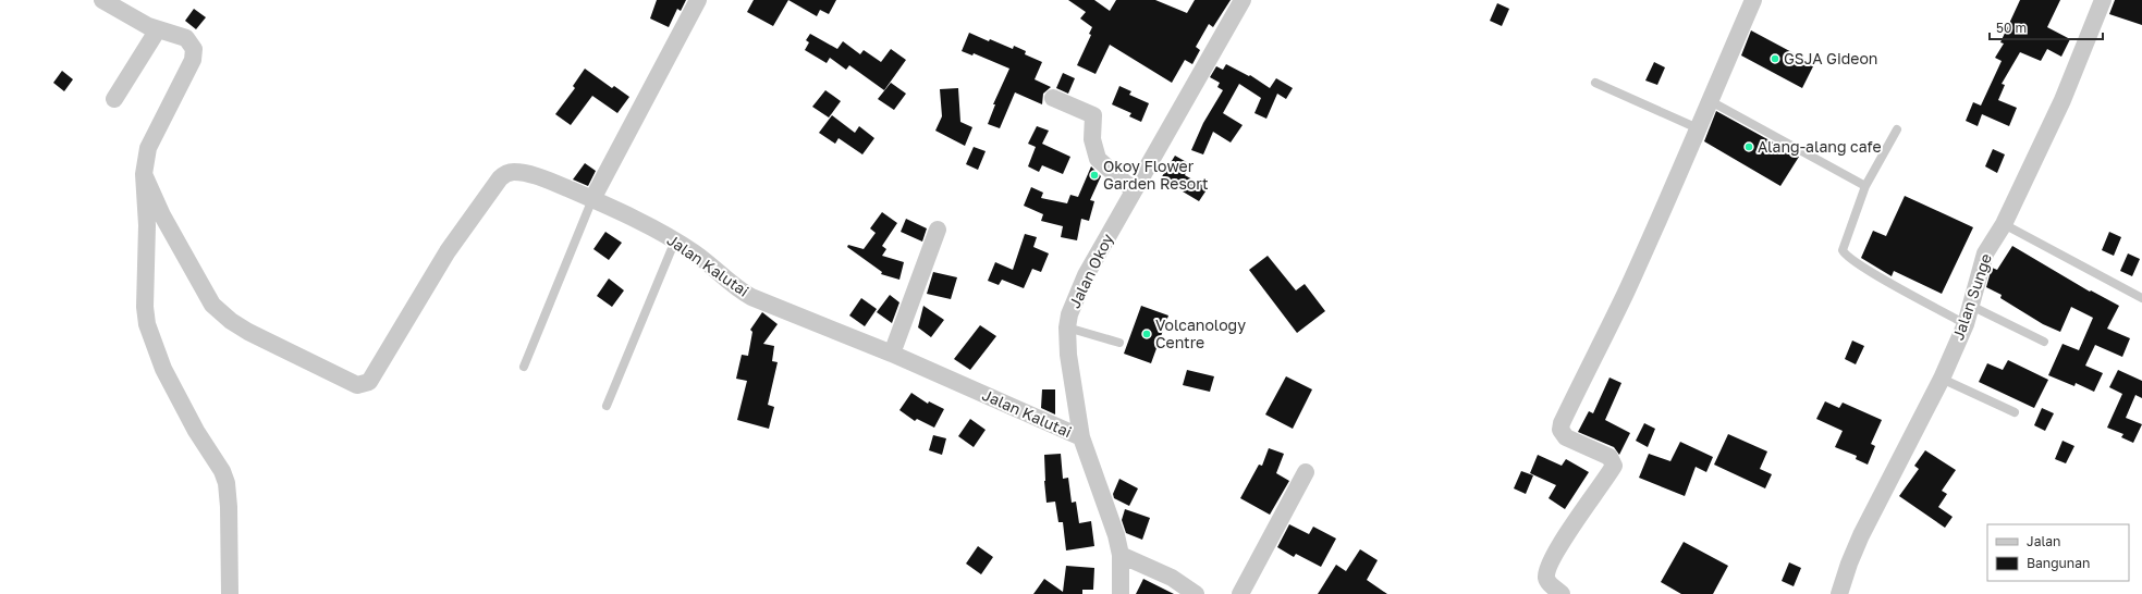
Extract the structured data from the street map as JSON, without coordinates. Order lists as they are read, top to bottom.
{
  "streets": {
    "street": ["Jalan Kalutai", "Jalan Okoy", "Jalan Sunge"]
  },
  "crossings": [
    ["Jalan Kalutai", "Jalan Okoy"]
  ],
  "places": [
    "GSJA Gideon",
    "Alang-alang cafe",
    "Okoy Flower Garden Resort",
    "Volcanology Centre"
  ],
  "legend": ["Jalan", "Bangunan"],
  "scale_bar": "50 m"
}
